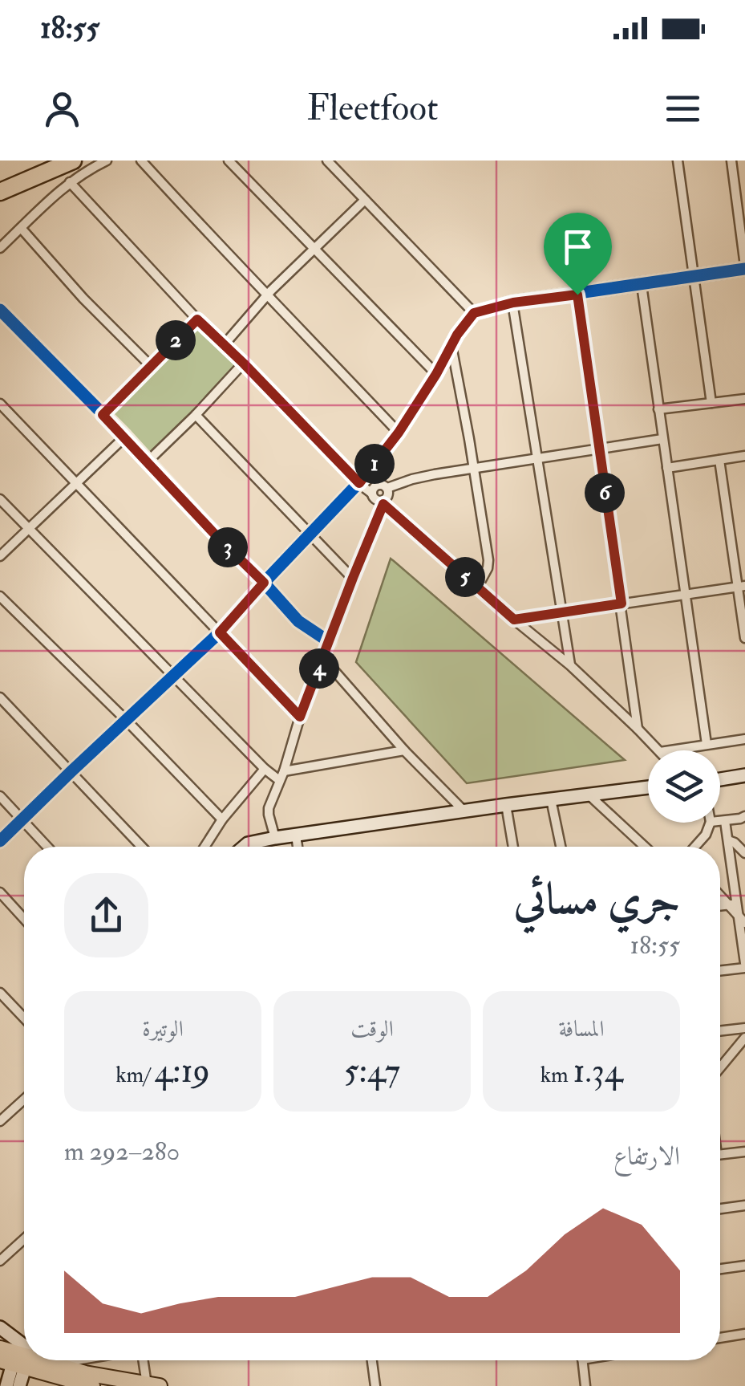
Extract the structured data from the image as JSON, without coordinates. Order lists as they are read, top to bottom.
{
  "page": {
    "status": "18:55",
    "header": "Fleetfoot",
    "pins": [
      "2",
      "1",
      "6",
      "3",
      "5",
      "4"
    ],
    "heading": ["جري مسائي", "18:55"],
    "stats": [
      ["المسافة", "1.34 km"],
      ["الوقت", "5:47"],
      ["الوتيرة", "4:19 /km"]
    ],
    "chart": ["الارتفاع", "280–292 m"]
  }
}
